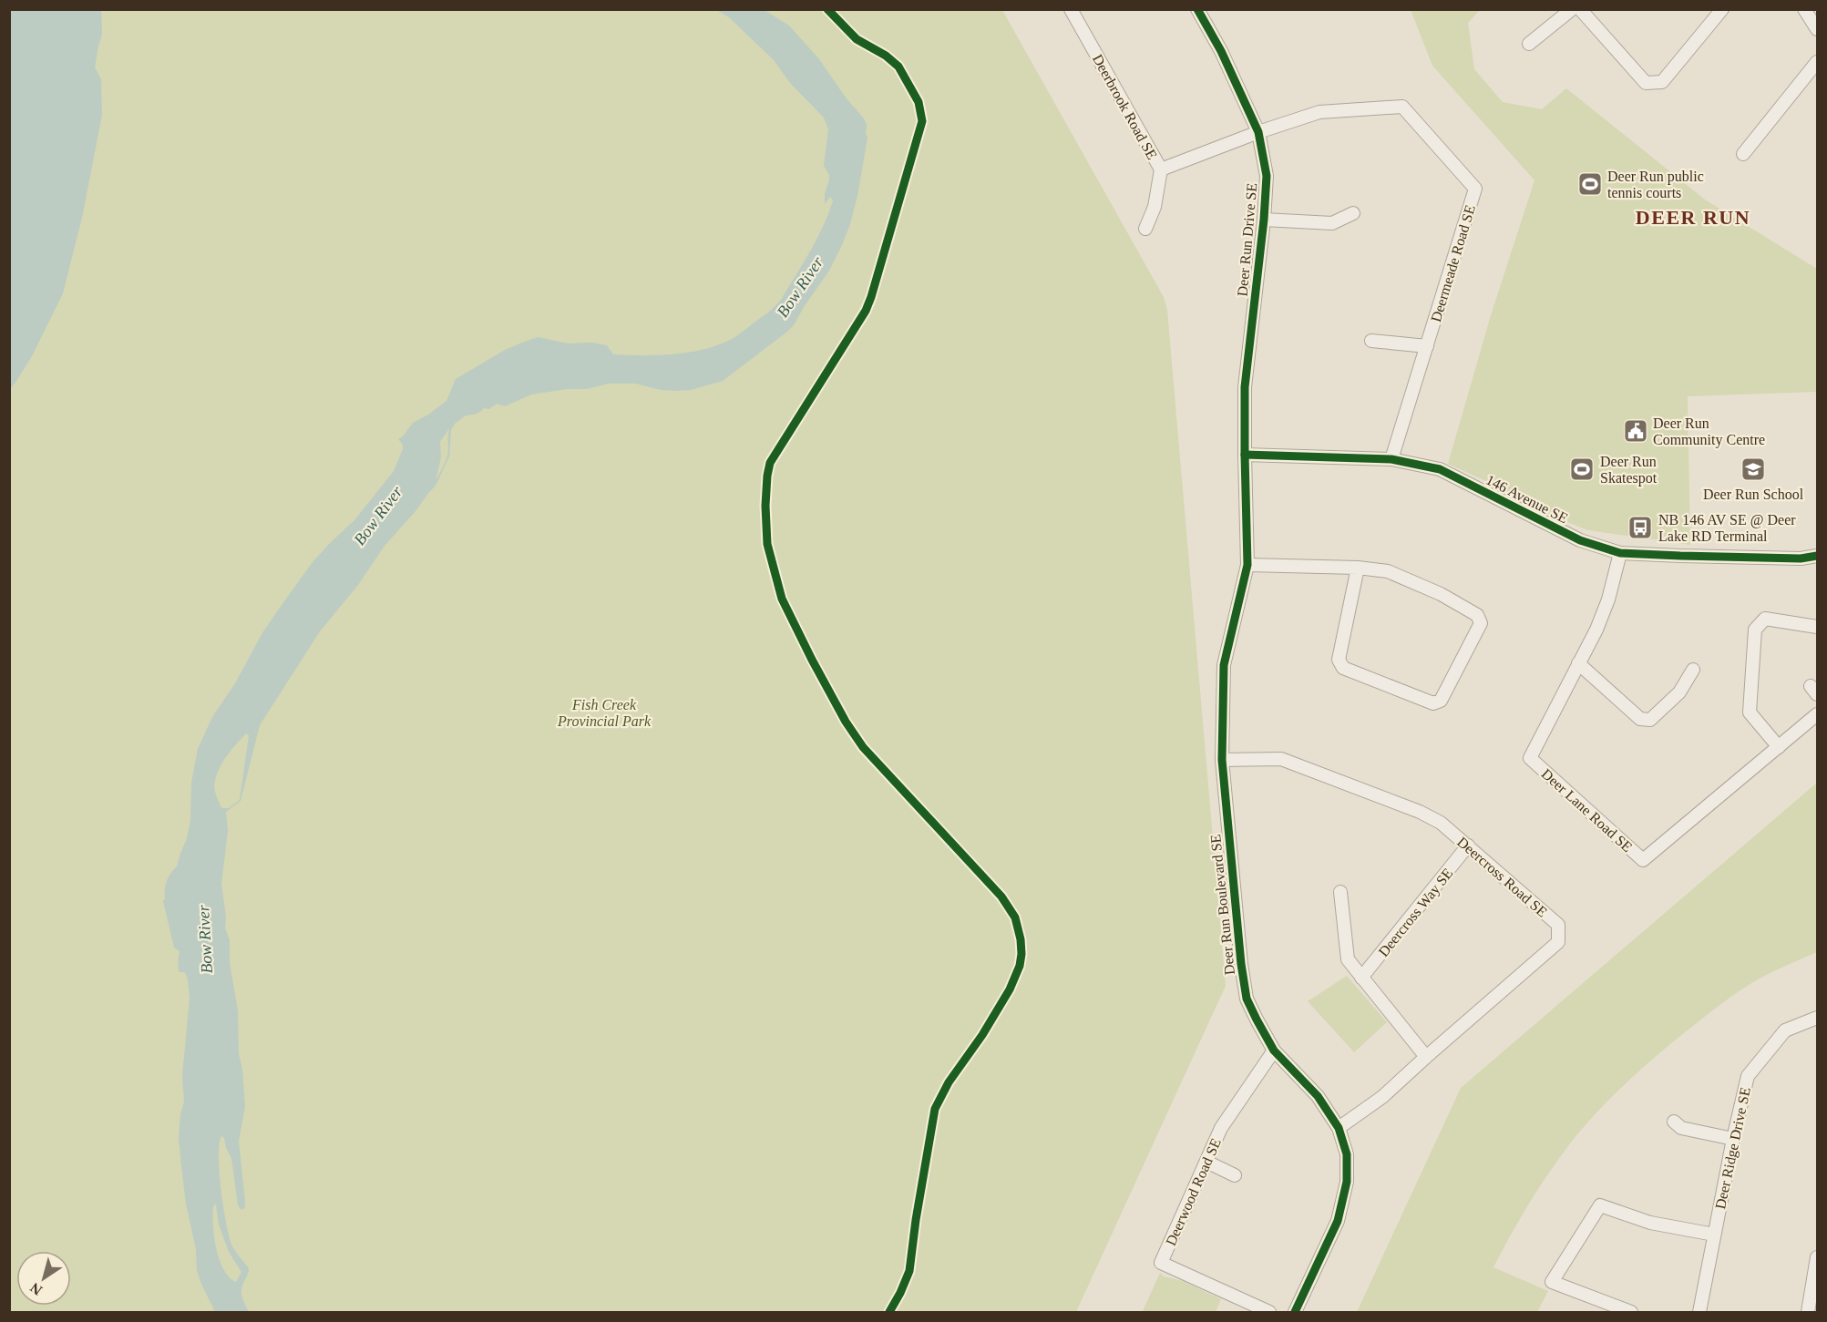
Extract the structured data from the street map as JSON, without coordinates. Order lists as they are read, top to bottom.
{
  "streets": {
    "street": [
      "Deerbrook Road SE",
      "Deer Run Drive SE",
      "Deermeade Road SE",
      "146 Avenue SE",
      "Deer Lane Road SE",
      "Deercross Road SE",
      "Deer Run Boulevard SE",
      "Deercross Way SE",
      "Deer Ridge Drive SE",
      "Deerwood Road SE"
    ]
  },
  "crossings": [
    ["Deerbrook Road SE", "Deer Run Drive SE"],
    ["Deerbrook Road SE", "Deermeade Road SE"],
    ["Deer Run Drive SE", "Deermeade Road SE"],
    ["Deer Run Drive SE", "146 Avenue SE"],
    ["Deer Run Drive SE", "Deer Run Boulevard SE"],
    ["Deermeade Road SE", "146 Avenue SE"],
    ["146 Avenue SE", "Deer Lane Road SE"],
    ["146 Avenue SE", "Deer Run Boulevard SE"],
    ["Deercross Road SE", "Deer Run Boulevard SE"],
    ["Deercross Road SE", "Deercross Way SE"],
    ["Deer Run Boulevard SE", "Deerwood Road SE"]
  ],
  "districts": ["DEER RUN"],
  "water": ["Bow River"],
  "parks": ["Fish Creek Provincial Park"],
  "places": {
    "sports": ["Deer Run public tennis courts", "Deer Run Skatespot"],
    "public building": ["Deer Run Community Centre"],
    "school or university": ["Deer Run School"],
    "bus stop": ["NB 146 AV SE @ Deer Lake RD Terminal"]
  },
  "north": "bottom left"
}
